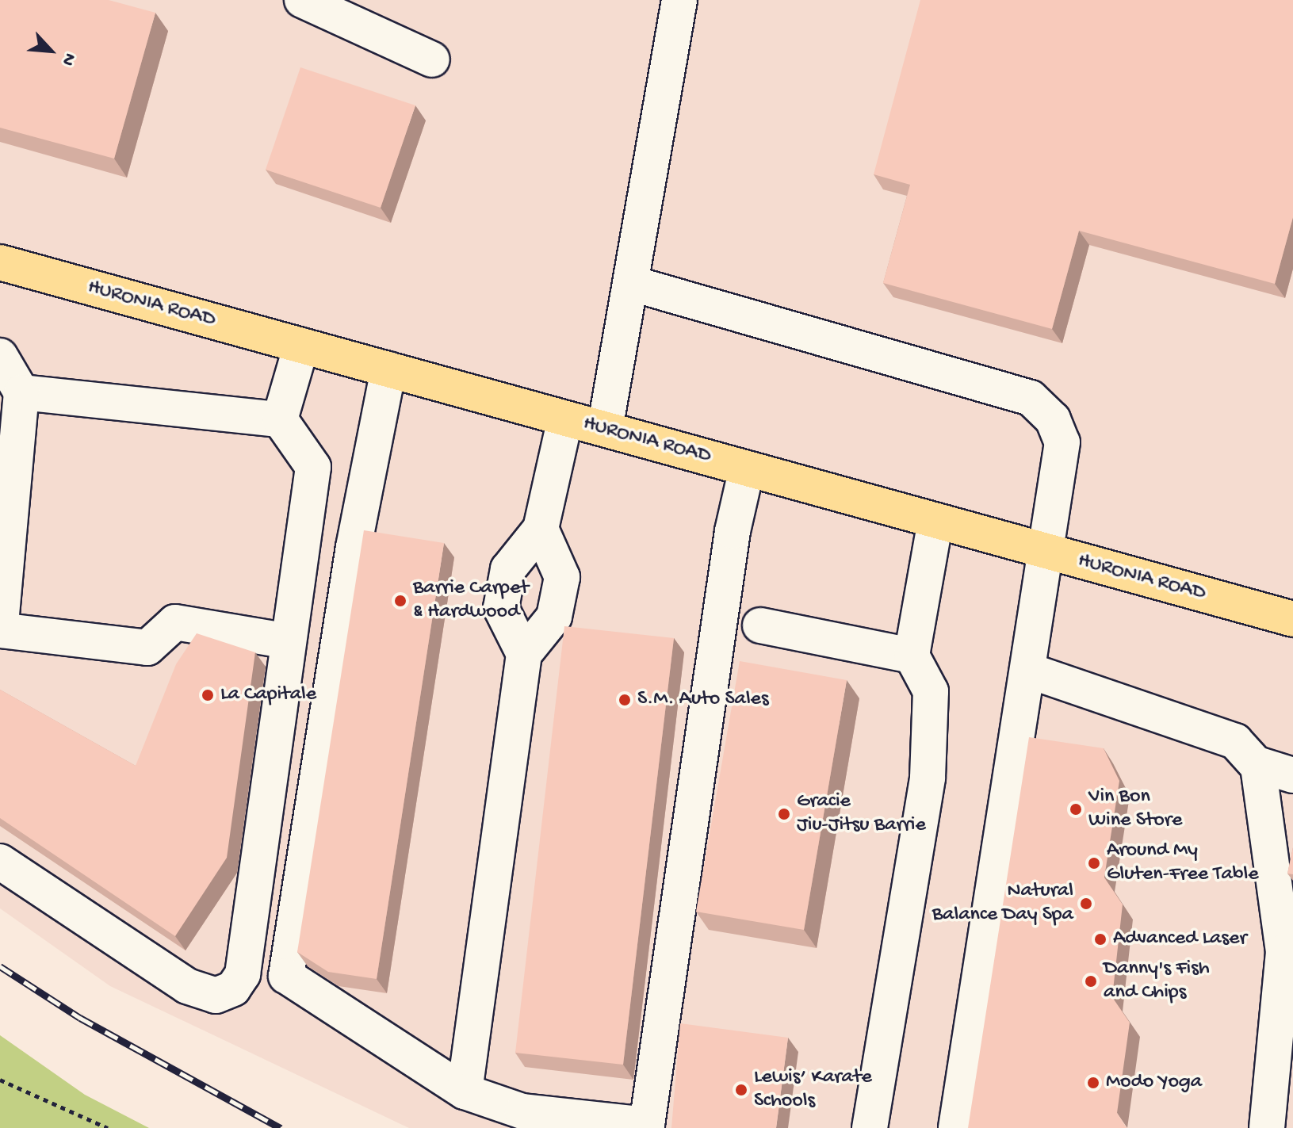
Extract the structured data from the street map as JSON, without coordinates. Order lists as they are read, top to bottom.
{
  "streets": {
    "main road": ["HURONIA ROAD"]
  },
  "places": [
    "Barrie Carpet & Hardwood",
    "La Capitale",
    "S.M. Auto Sales",
    "Vin Bon Wine Store",
    "Gracie Jiu-Jitsu Barrie",
    "Around My Gluten-Free Table",
    "Natural Balance Day Spa",
    "Advanced Laser",
    "Danny's Fish and Chips",
    "Modo Yoga",
    "Lewis’ Karate Schools"
  ],
  "north": "bottom right"
}
